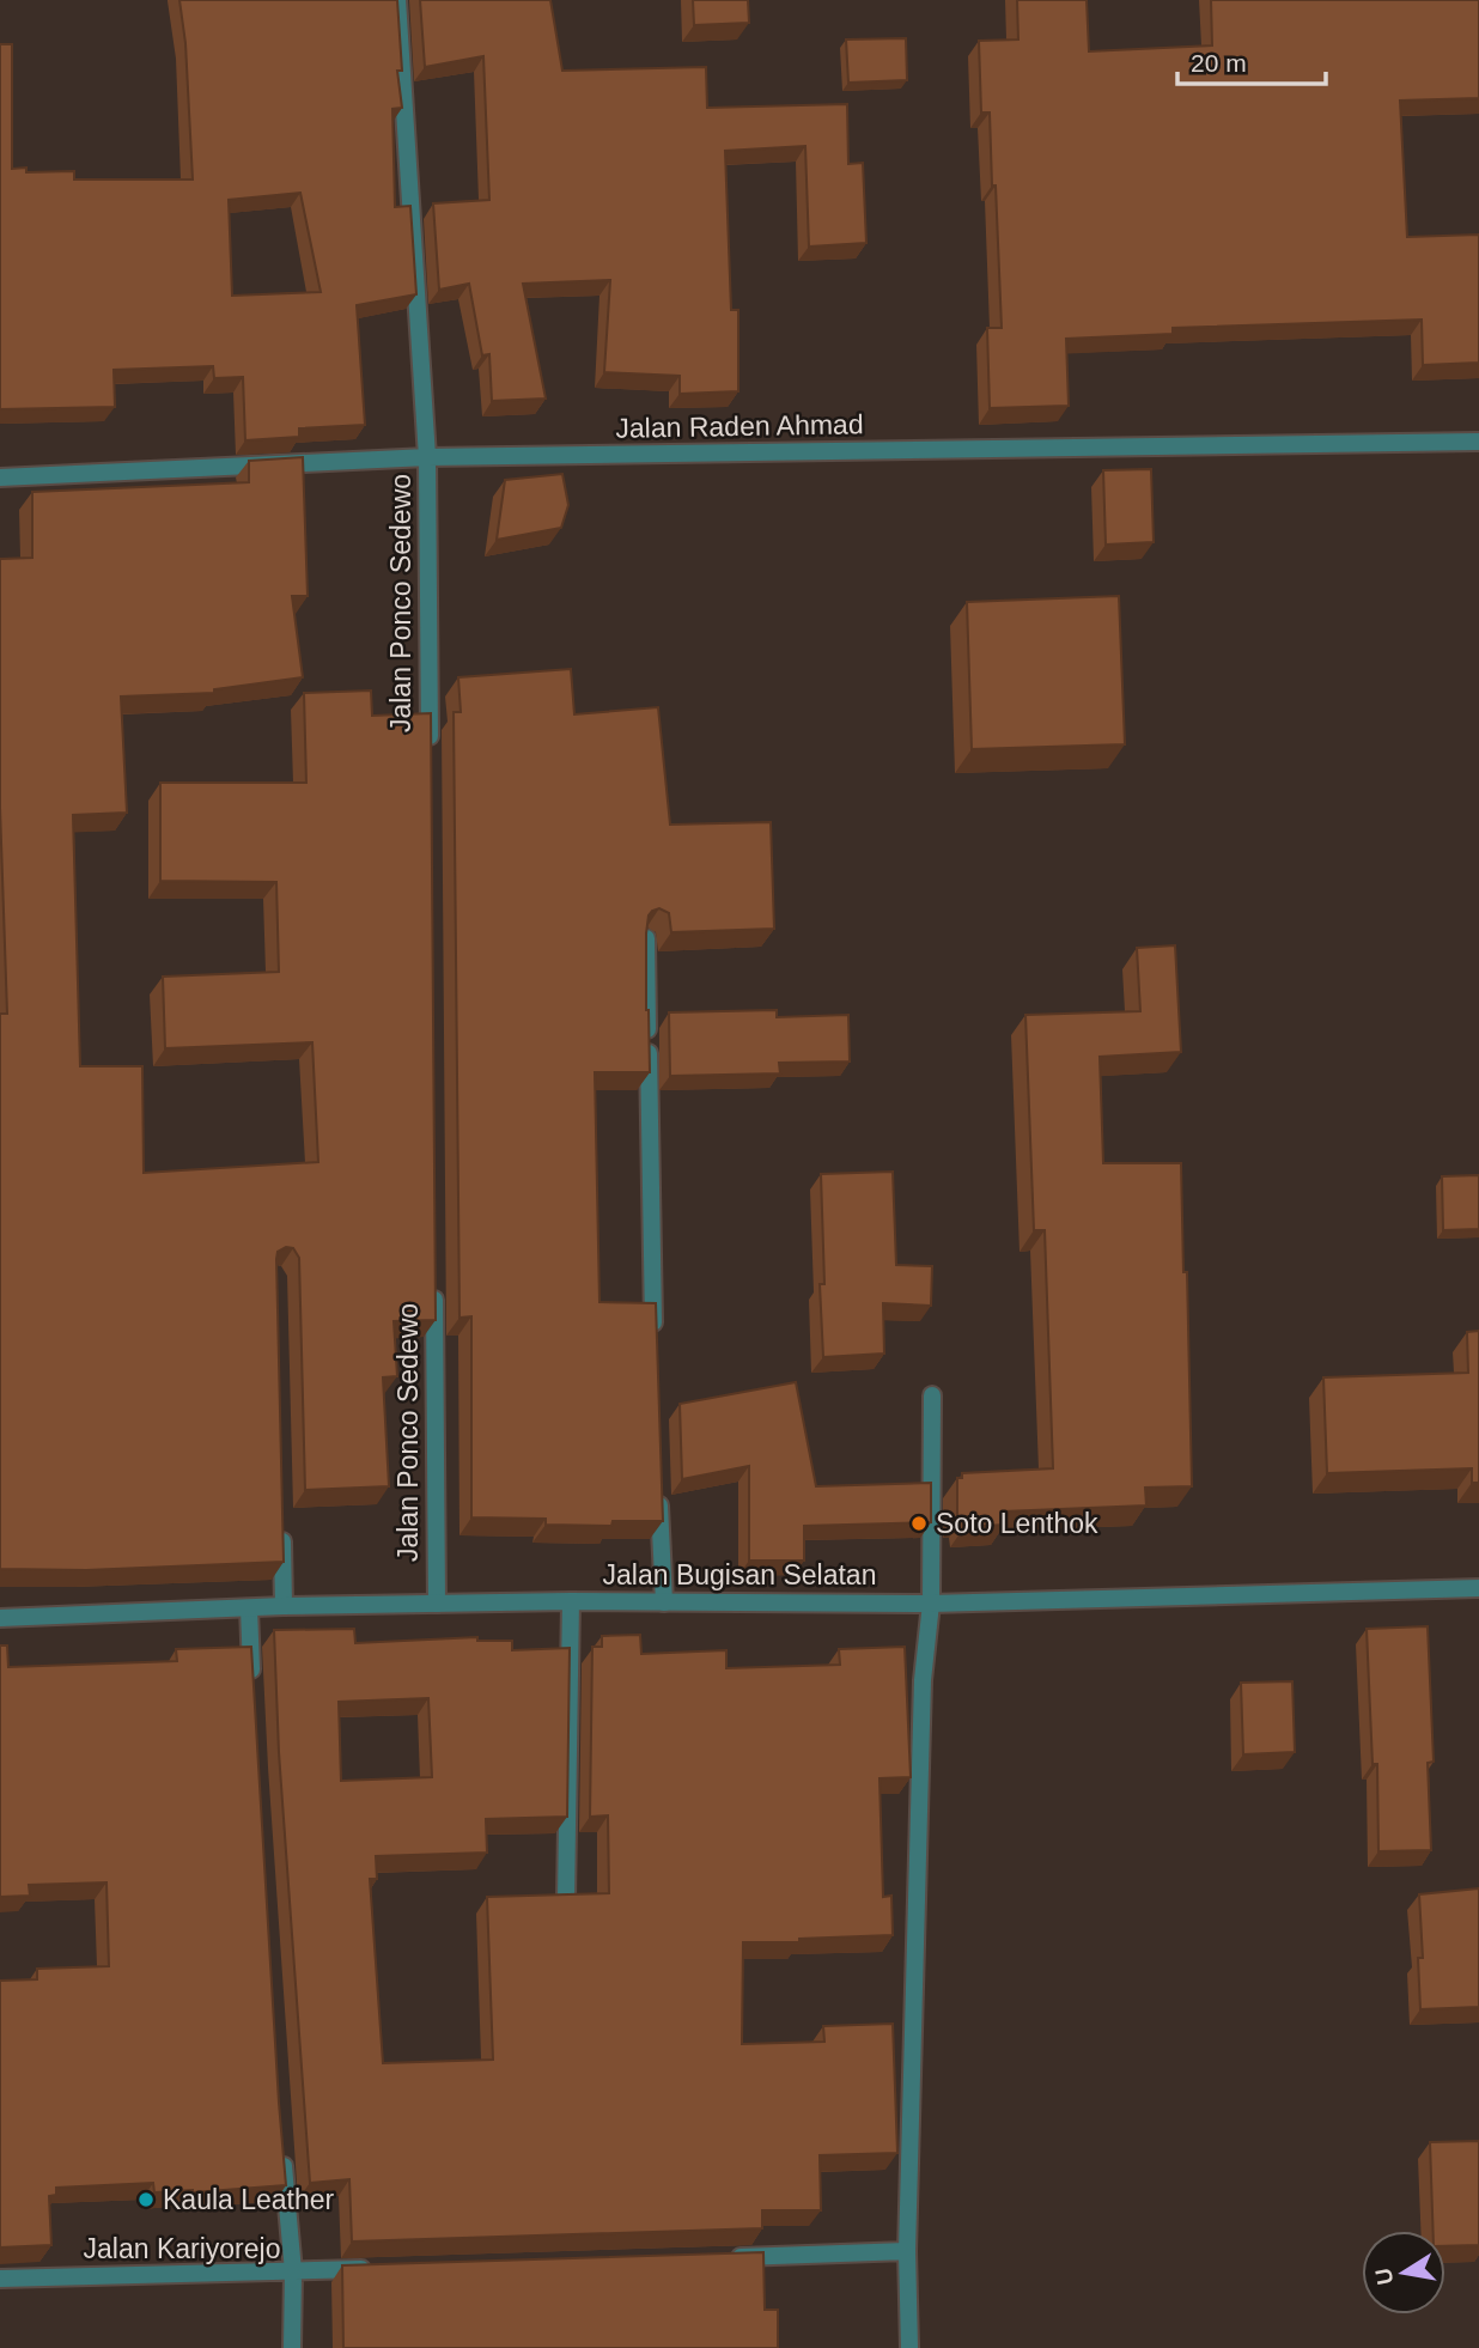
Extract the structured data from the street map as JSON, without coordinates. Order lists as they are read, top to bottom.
{
  "streets": {
    "street": [
      "Jalan Raden Ahmad",
      "Jalan Ponco Sedewo",
      "Jalan Bugisan Selatan",
      "Jalan Kariyorejo"
    ]
  },
  "crossings": [
    ["Jalan Raden Ahmad", "Jalan Ponco Sedewo"],
    ["Jalan Ponco Sedewo", "Jalan Bugisan Selatan"]
  ],
  "places": ["Soto Lenthok", "Kaula Leather"],
  "scale_bar": "20 m",
  "north": "left"
}
